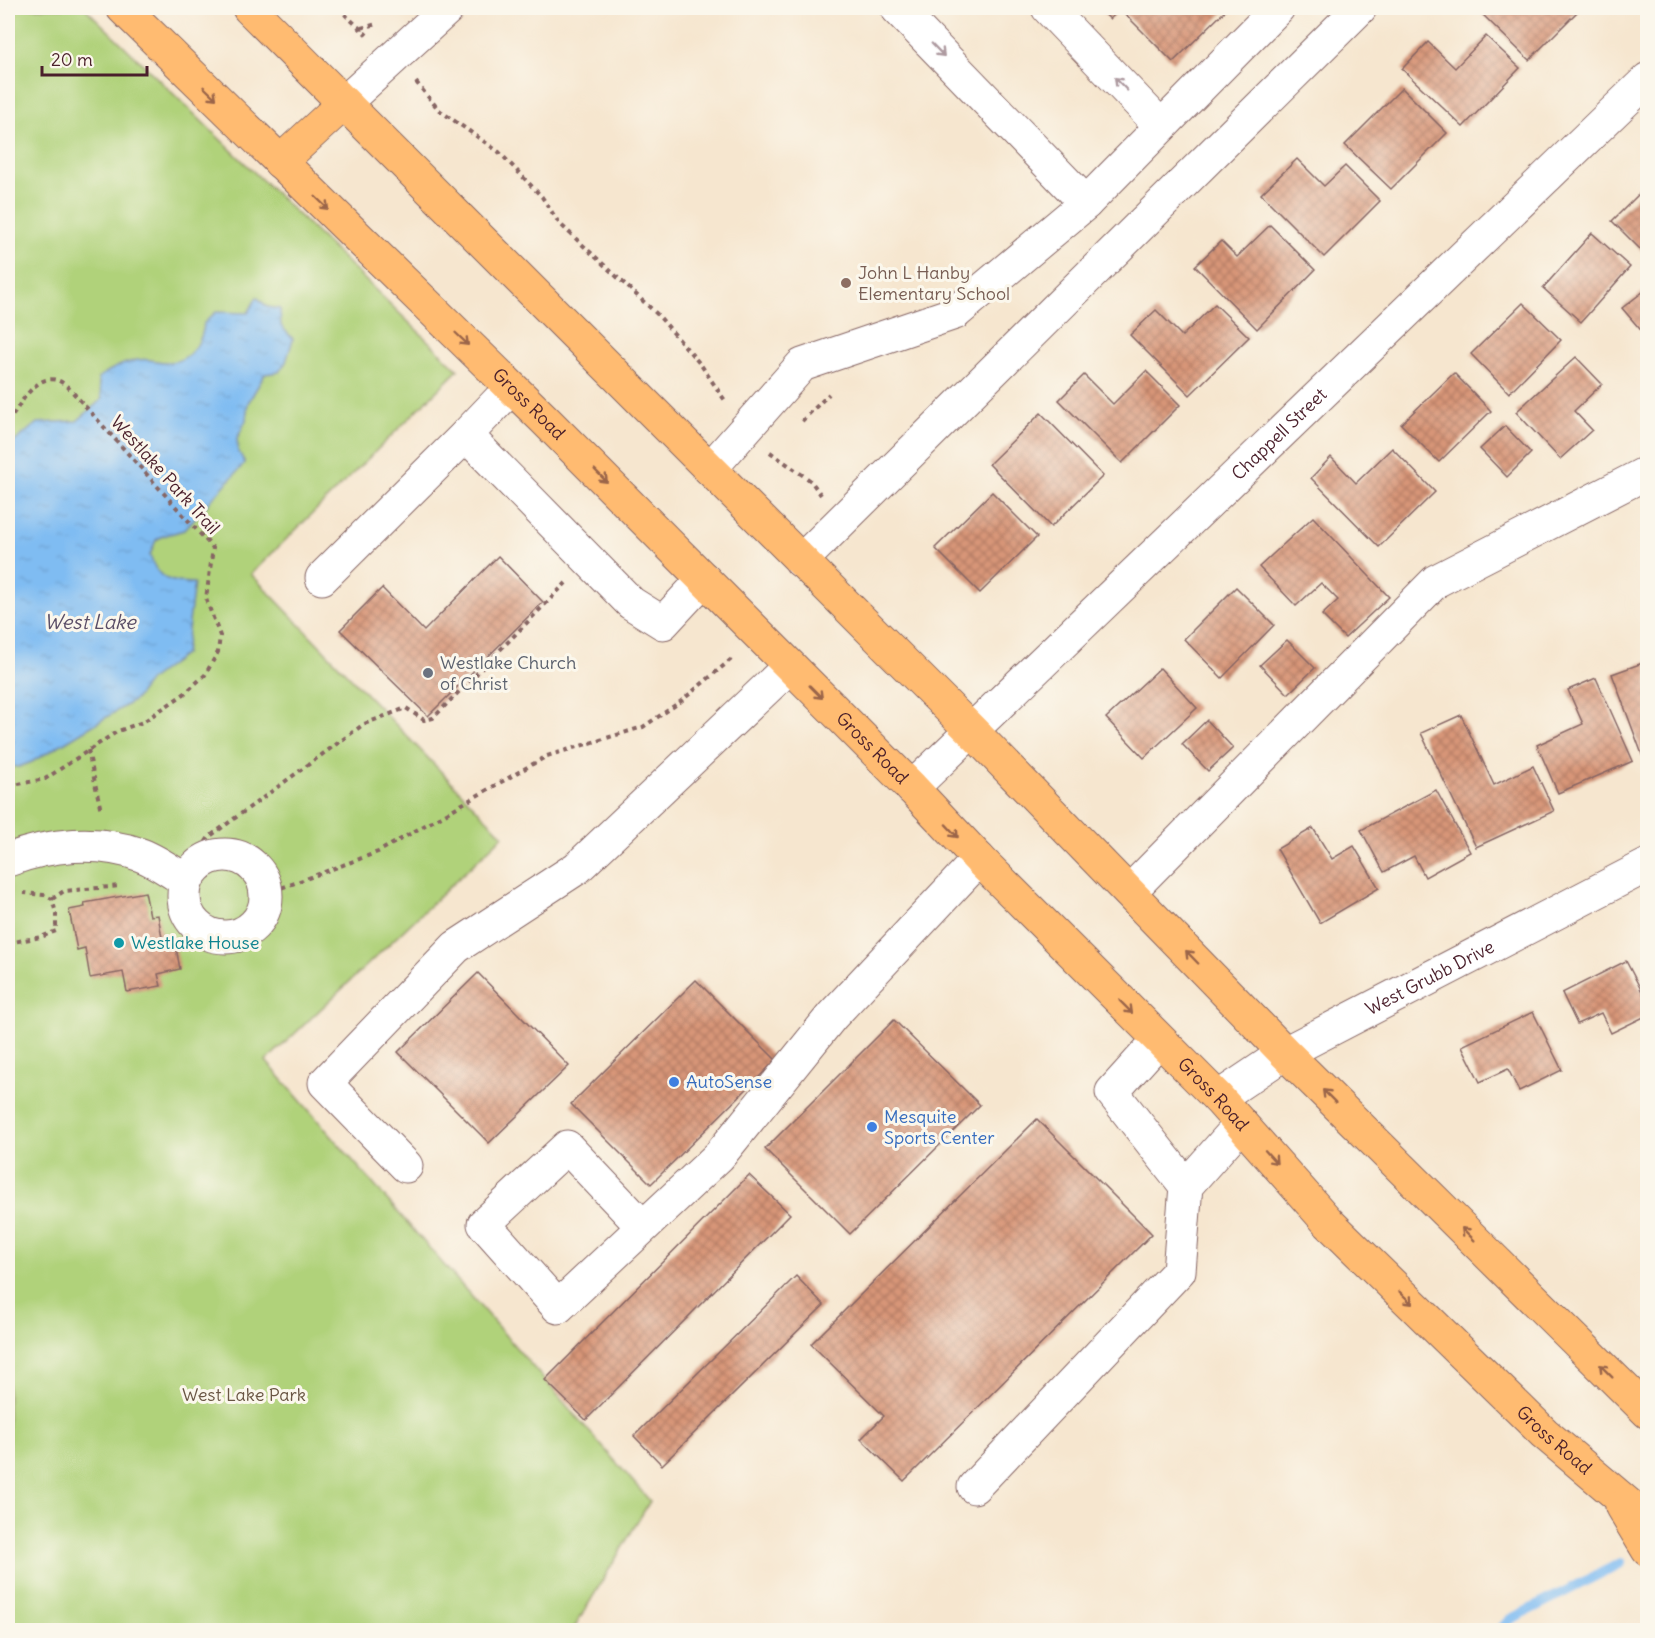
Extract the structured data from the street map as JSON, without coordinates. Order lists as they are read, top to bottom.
{
  "streets": {
    "main road": ["Gross Road"],
    "street": ["Chappell Street", "West Grubb Drive"],
    "path": ["Westlake Park Trail"]
  },
  "crossings": [
    ["Gross Road", "Chappell Street"],
    ["Gross Road", "West Grubb Drive"]
  ],
  "water": ["West Lake"],
  "parks": ["West Lake Park"],
  "places": [
    "John L Hanby Elementary School",
    "Westlake Church of Christ",
    "Westlake House",
    "AutoSense",
    "Mesquite Sports Center"
  ],
  "scale_bar": "20 m"
}
